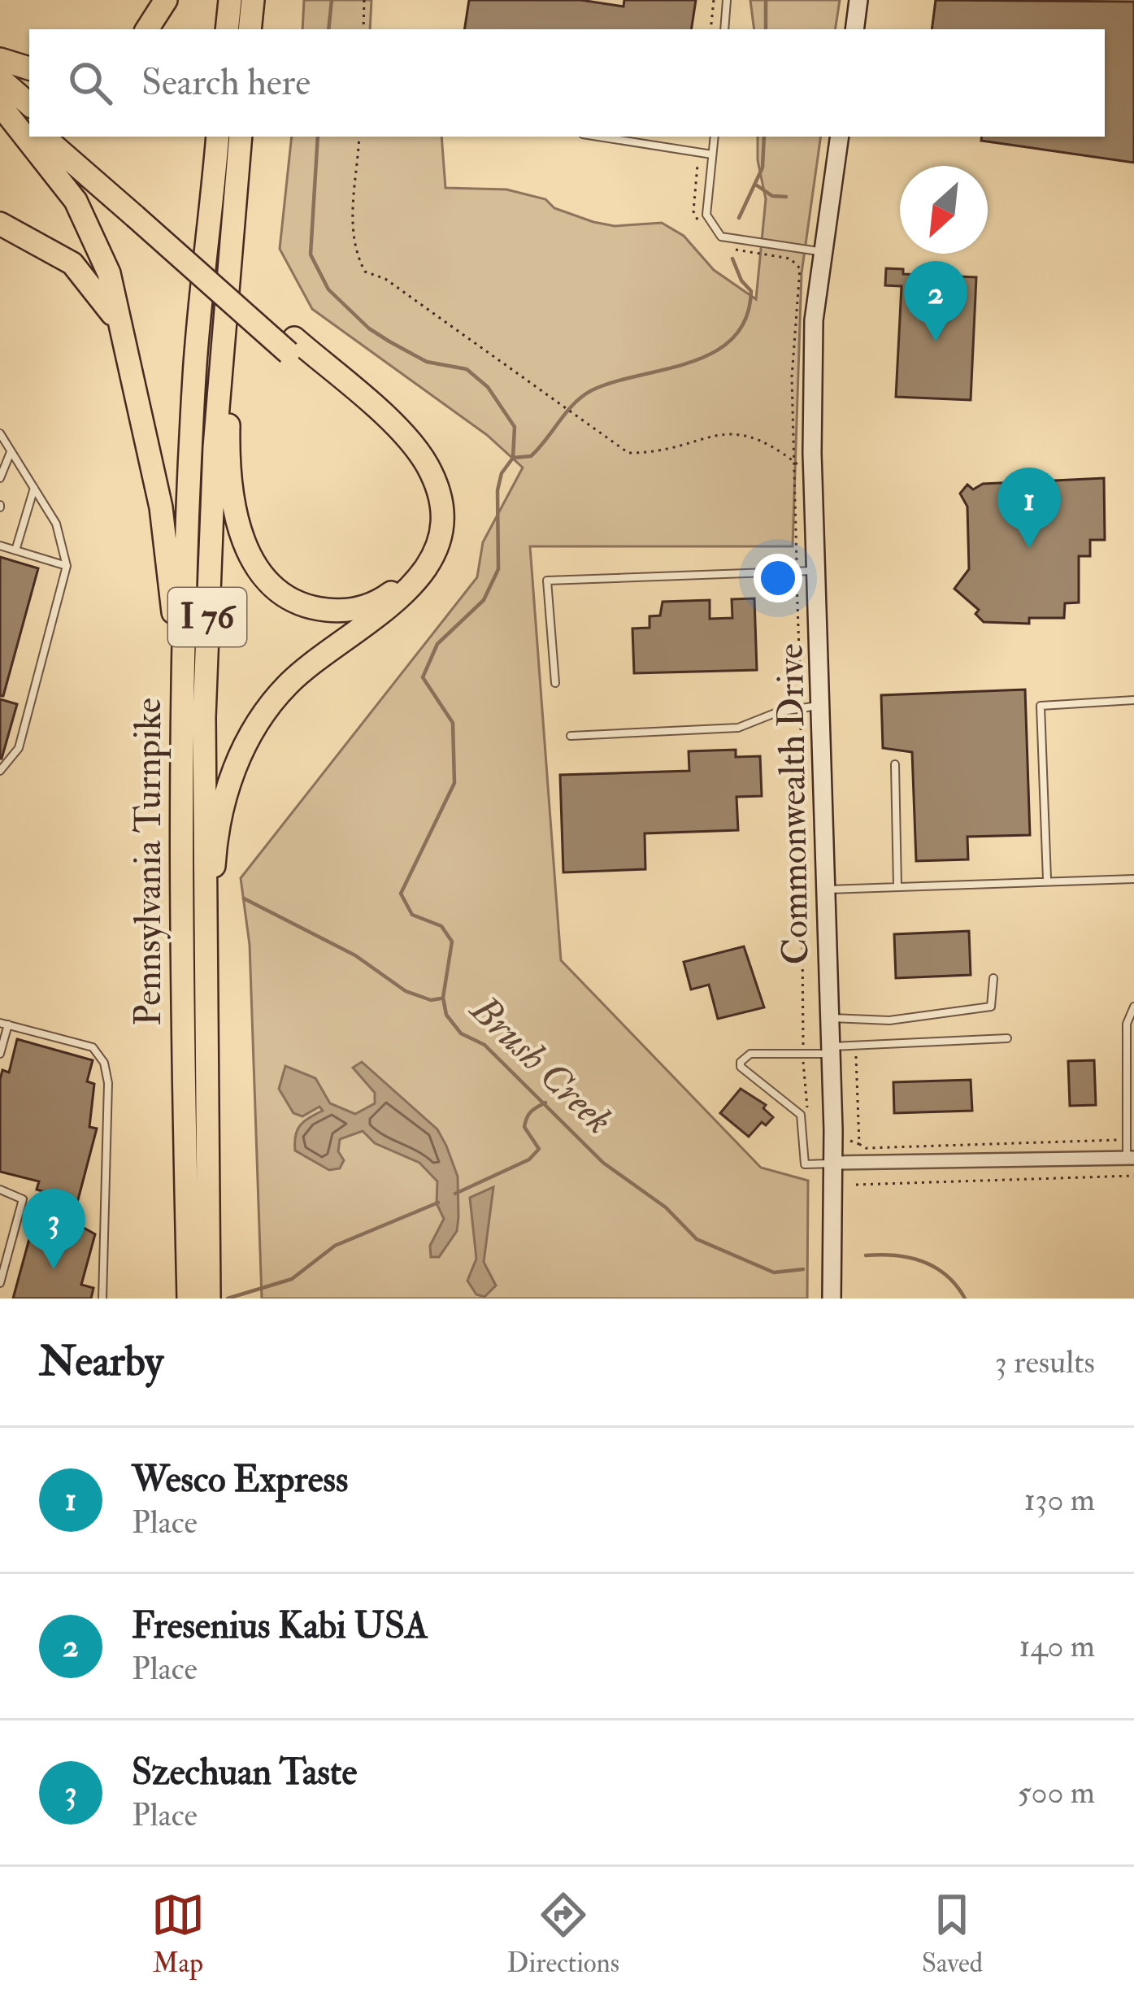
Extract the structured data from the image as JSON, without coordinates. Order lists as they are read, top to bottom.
{
  "streets": {
    "highway": ["I 76", "Pennsylvania Turnpike"],
    "street": ["Commonwealth Drive"]
  },
  "water": ["Brush Creek"],
  "north": "bottom left",
  "page": {
    "search": "Search here",
    "pins": ["2", "1", "3"],
    "heading": ["Nearby", "3 results"],
    "list": [
      {
        "mark": "1",
        "name": "Wesco Express",
        "note": "Place",
        "value": "130 m"
      },
      {
        "mark": "2",
        "name": "Fresenius Kabi USA",
        "note": "Place",
        "value": "140 m"
      },
      {
        "mark": "3",
        "name": "Szechuan Taste",
        "note": "Place",
        "value": "500 m"
      }
    ],
    "nav": ["Map", "Directions", "Saved"]
  }
}
